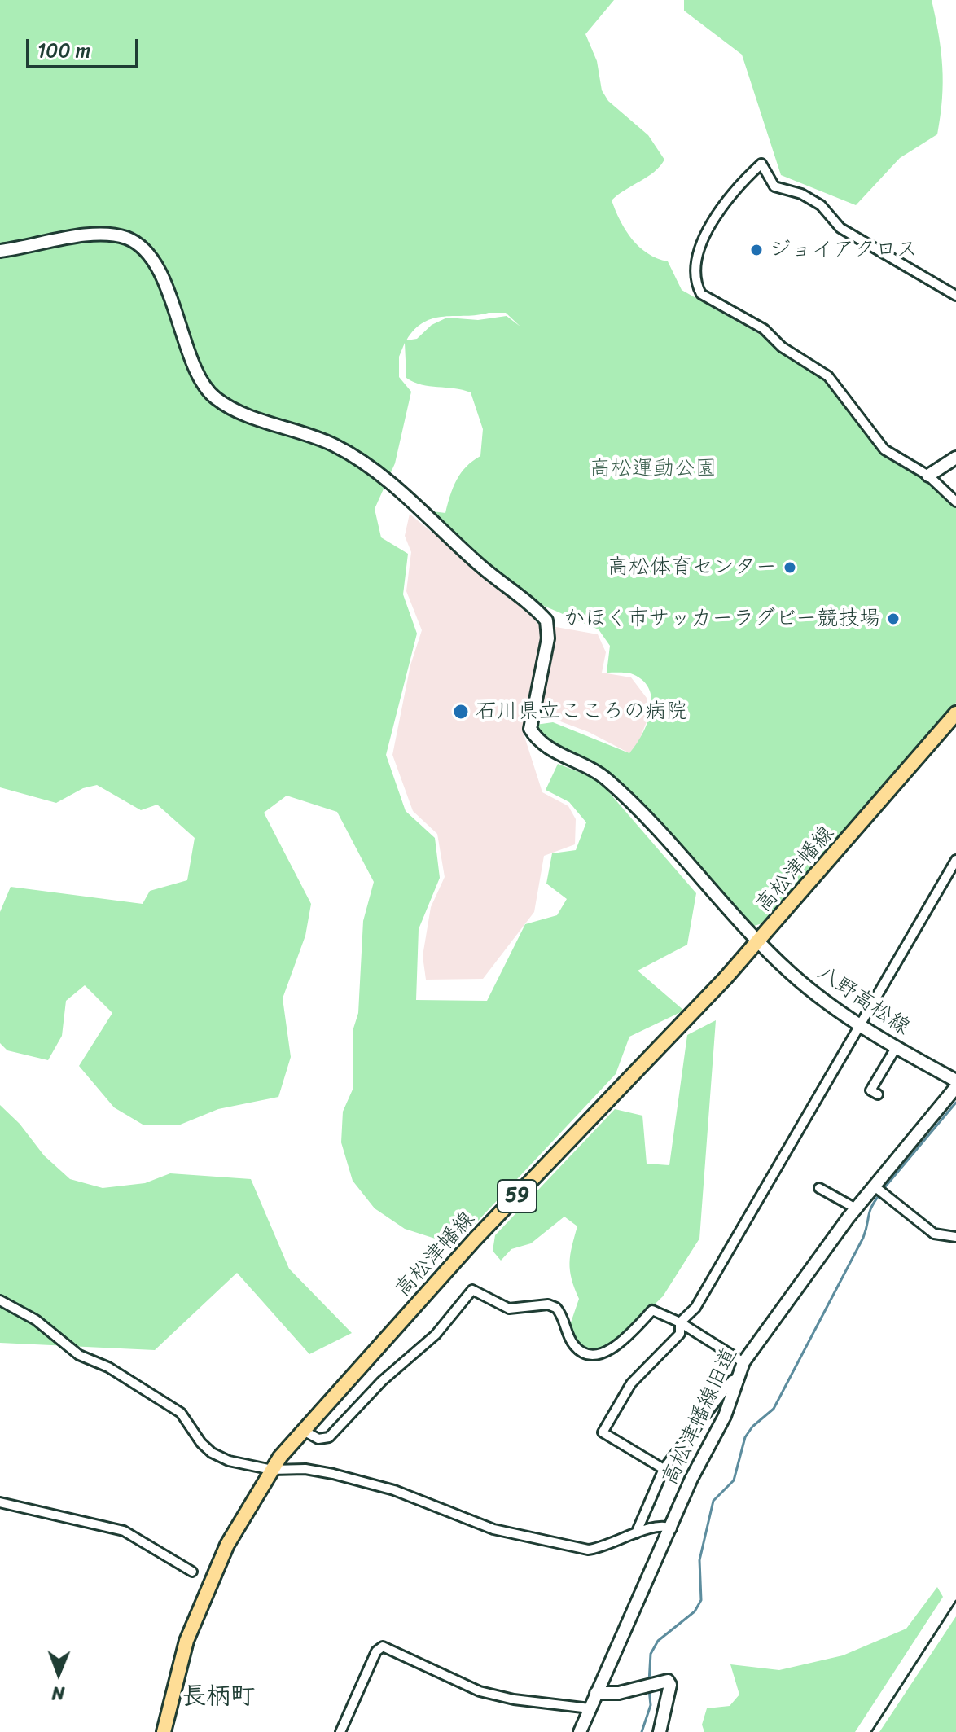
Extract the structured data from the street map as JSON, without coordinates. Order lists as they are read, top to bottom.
{
  "streets": {
    "main road": ["高松津幡線", "59"],
    "street": ["八野高松線", "高松津幡線旧道"]
  },
  "crossings": [
    ["高松津幡線", "八野高松線"]
  ],
  "districts": ["長柄町"],
  "parks": ["高松運動公園"],
  "places": [
    "ジョイアクロス",
    "高松体育センター",
    "かほく市サッカーラグビー競技場",
    "石川県立こころの病院"
  ],
  "scale_bar": "100 m",
  "north": "bottom"
}
